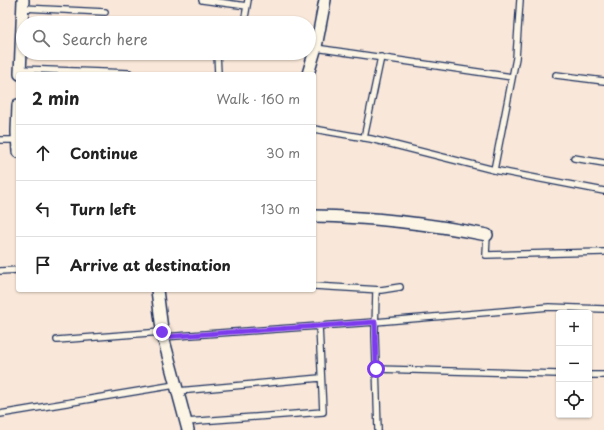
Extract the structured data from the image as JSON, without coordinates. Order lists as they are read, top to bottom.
{
  "page": {
    "search": "Search here",
    "heading": ["2 min", "Walk · 160 m"],
    "list": [
      ["Continue", "30 m"],
      ["Turn left", "130 m"],
      "Arrive at destination"
    ],
    "map_buttons": ["+", "−"]
  }
}
